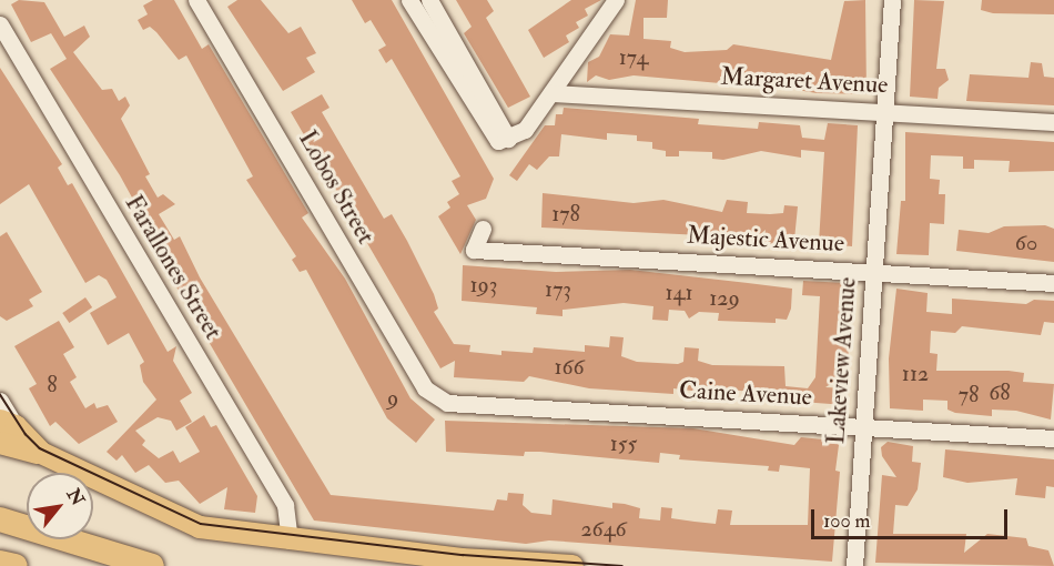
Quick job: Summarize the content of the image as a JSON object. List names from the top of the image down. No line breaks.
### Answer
{"streets":{"street":["Margaret Avenue","Lobos Street","Majestic Avenue","Farallones Street","Lakeview Avenue","Caine Avenue"]},"crossings":[["Margaret Avenue","Lakeview Avenue"],["Lobos Street","Caine Avenue"],["Majestic Avenue","Lakeview Avenue"],["Lakeview Avenue","Caine Avenue"]],"house_numbers":["174","178","60","193","173","141","129","166","112","8","68","78","9","155","2646"],"scale_bar":"100 m","north":"top right"}
